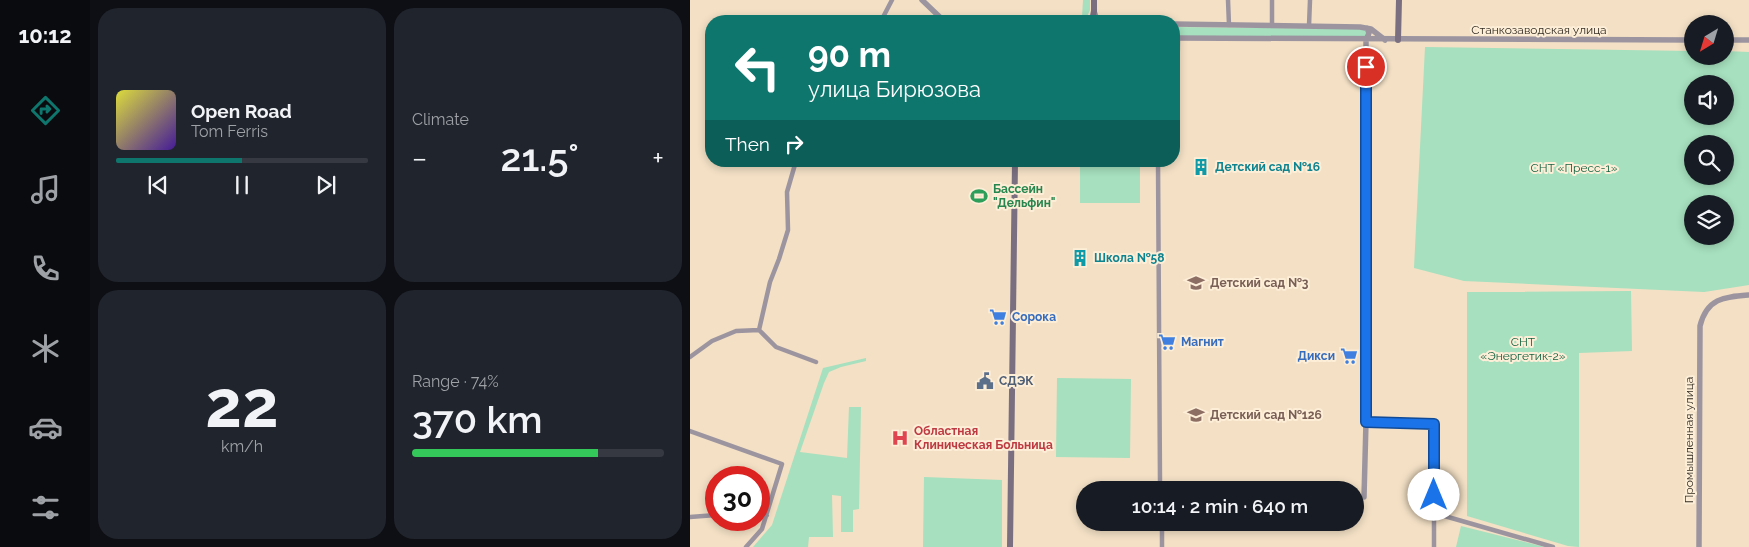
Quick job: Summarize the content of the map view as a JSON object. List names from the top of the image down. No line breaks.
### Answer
{"streets":{"street":["Станкозаводская улица","Промышленная улица"]},"parks":["СНТ «Пресс-1»","СНТ «Энергетик-2»"],"places":{"building":["Детский сад №16","Школа №58"],"sports":["Бассейн \"Дельфин\""],"school or university":["Детский сад №3","Детский сад №126"],"supermarket":["Сорока","Магнит","Дикси"],"public building":["СДЭК"],"hospital":["Областная Клиническая Больница"]},"north":"bottom left","page":{"tabs":"10:12","tile":["Climate",["22","km/h"],["Range · 74%","370 km"]],"turn":["90 m","улица Бирюзова"],"song":["Open Road","Tom Ferris"],"then":"Then","heat":["−","21.5°","+"],"limit":"30","trip":"10:14 · 2 min · 640 m"}}
